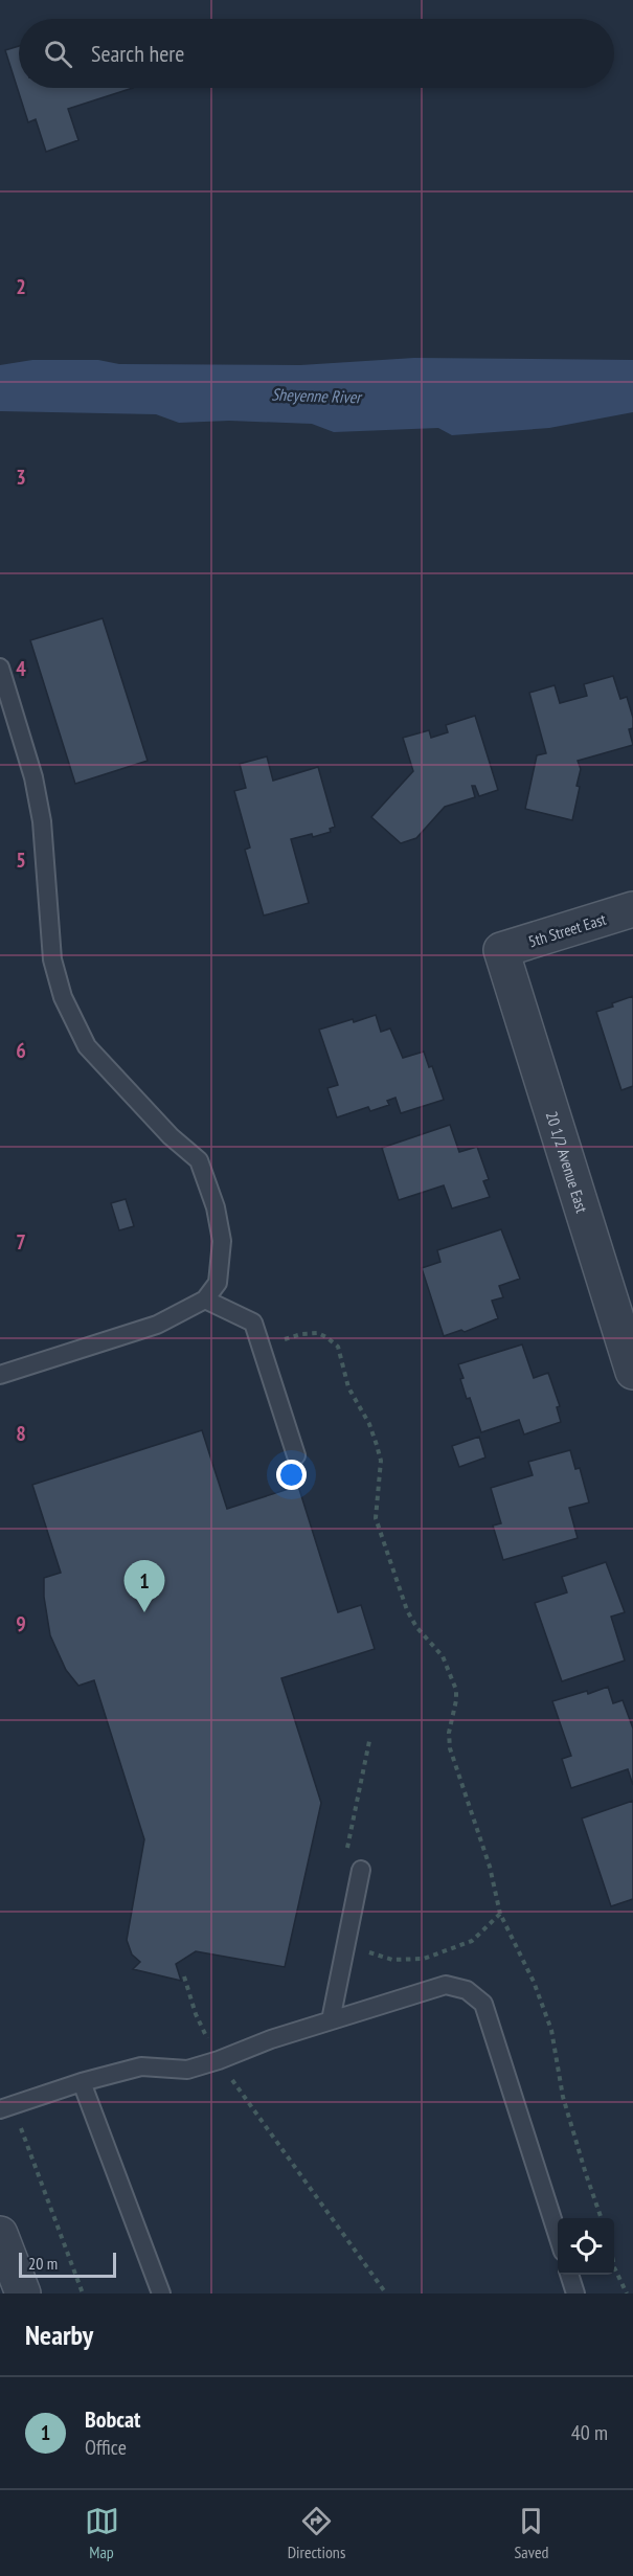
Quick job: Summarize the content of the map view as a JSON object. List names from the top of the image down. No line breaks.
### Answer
{"streets":{"street":["5th Street East","20 1/2 Avenue East"]},"crossings":[["5th Street East","20 1/2 Avenue East"]],"water":["Sheyenne River"],"scale_bar":"20 m","page":{"search":"Search here","pins":"1","scale":"20 m","heading":"Nearby","list":[{"mark":"1","name":"Bobcat","note":"Office","value":"40 m"}],"nav":["Map","Directions","Saved"]},"grid":{"rows":["2","3","4","5","6","7","8","9"]}}
